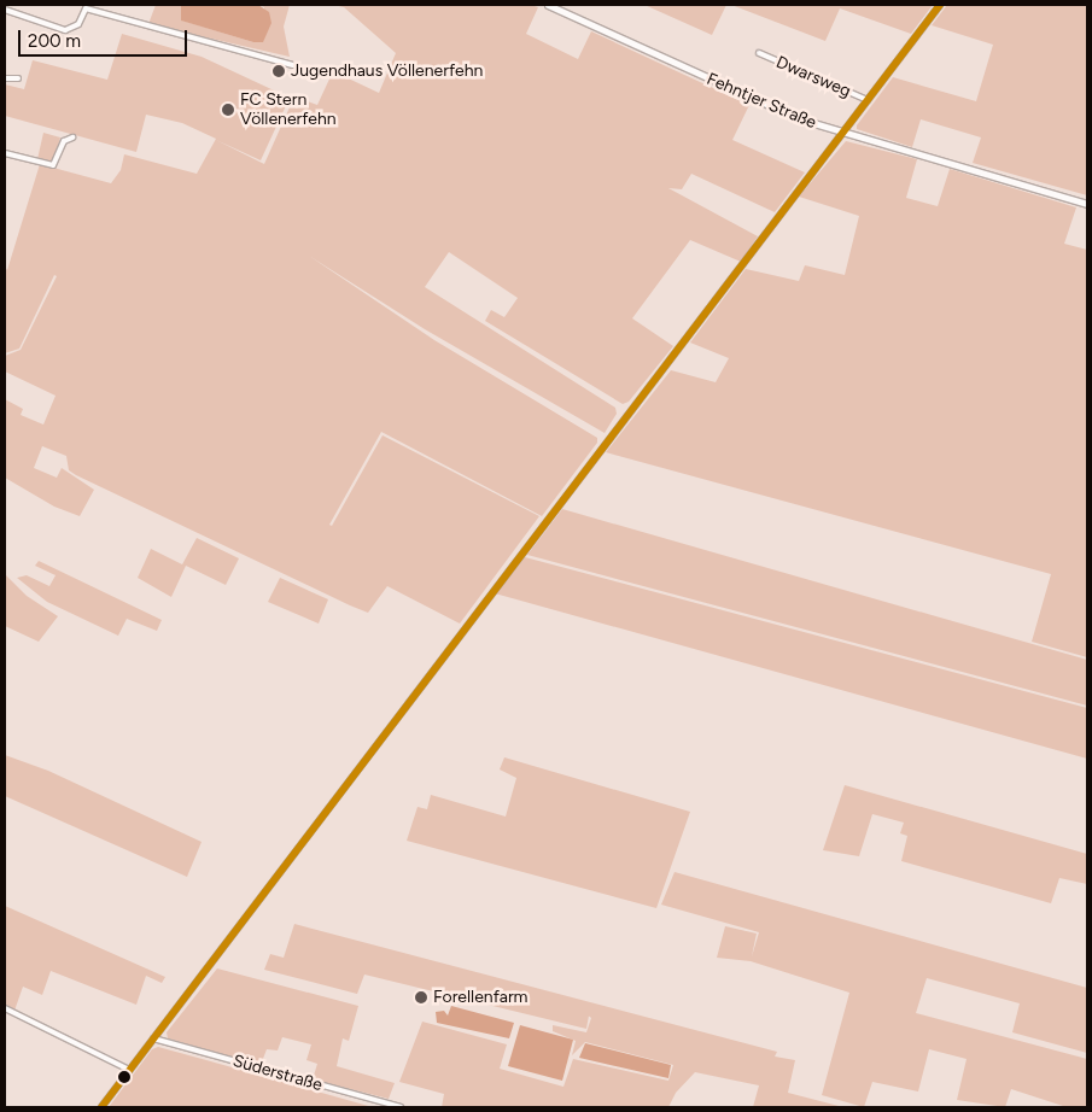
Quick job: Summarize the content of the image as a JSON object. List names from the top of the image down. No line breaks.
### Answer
{"streets":{"street":["Dwarsweg","Fehntjer Straße","Süderstraße"]},"crossings":[["Dwarsweg","Fehntjer Straße"],["Dwarsweg","Süderstraße"]],"places":["Jugendhaus Völlenerfehn","FC Stern Völlenerfehn","Forellenfarm"],"scale_bar":"200 m"}
